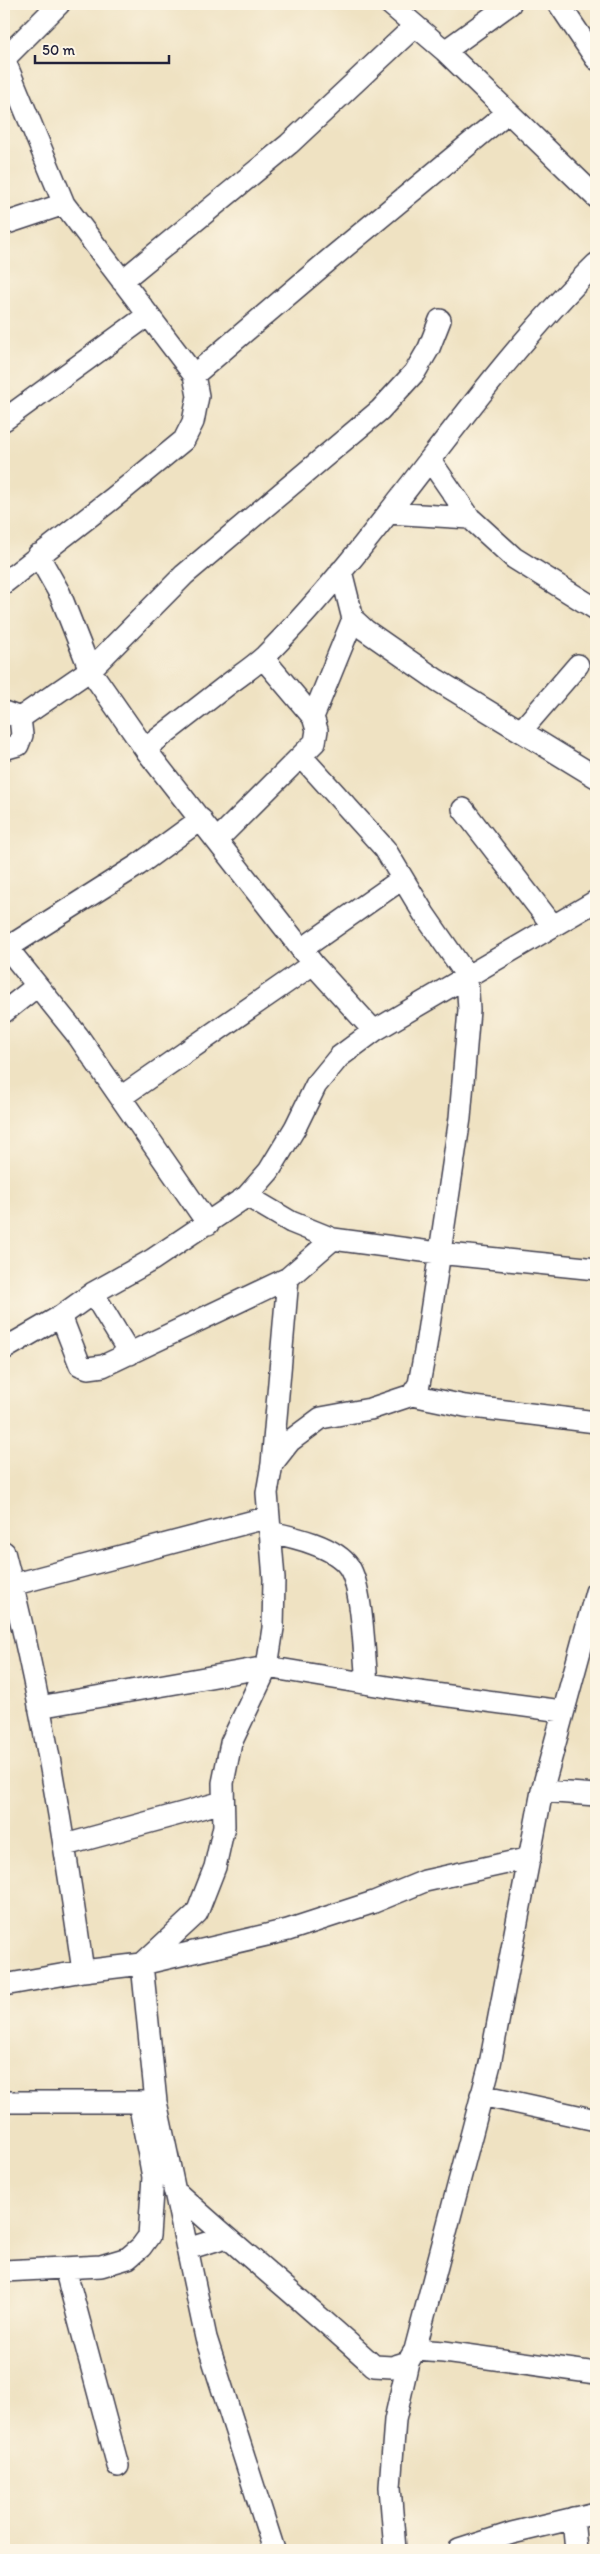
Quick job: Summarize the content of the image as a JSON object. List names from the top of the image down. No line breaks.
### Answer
{"scale_bar":"50 m"}
